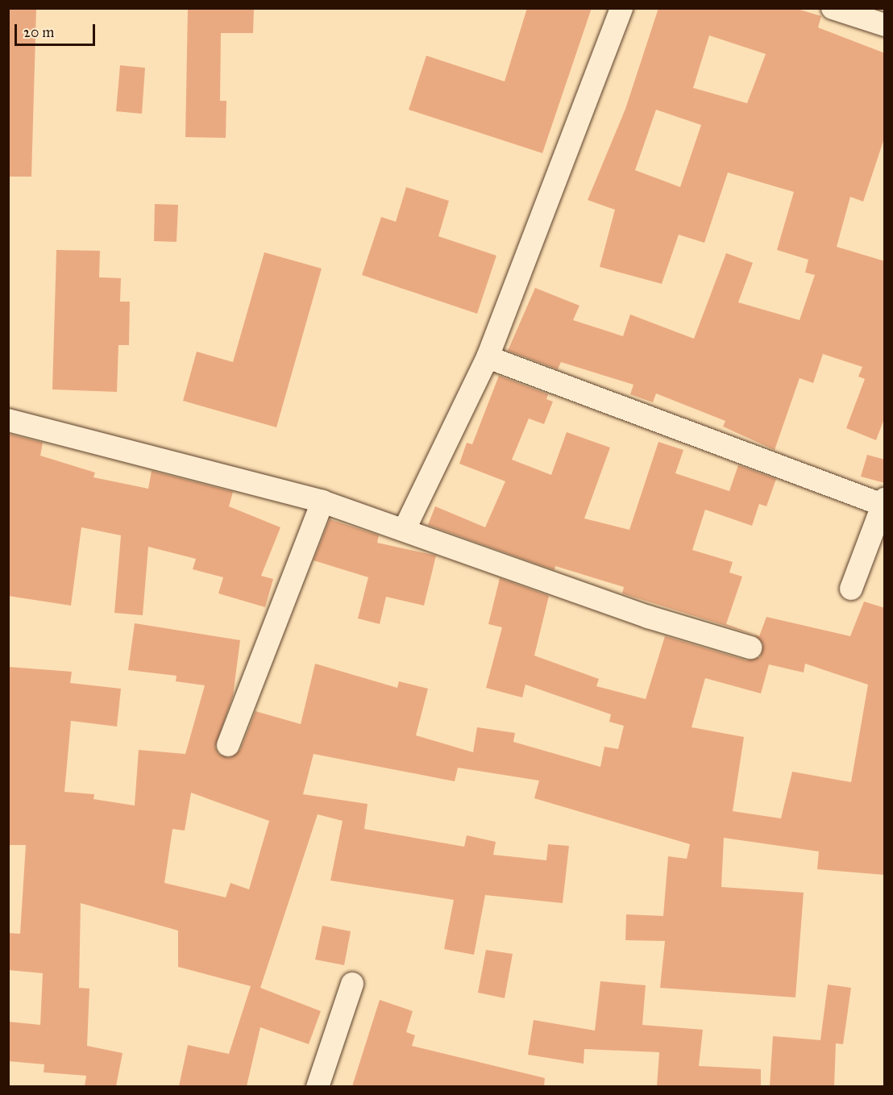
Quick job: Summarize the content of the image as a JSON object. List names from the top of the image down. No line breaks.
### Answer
{"scale_bar":"20 m"}
